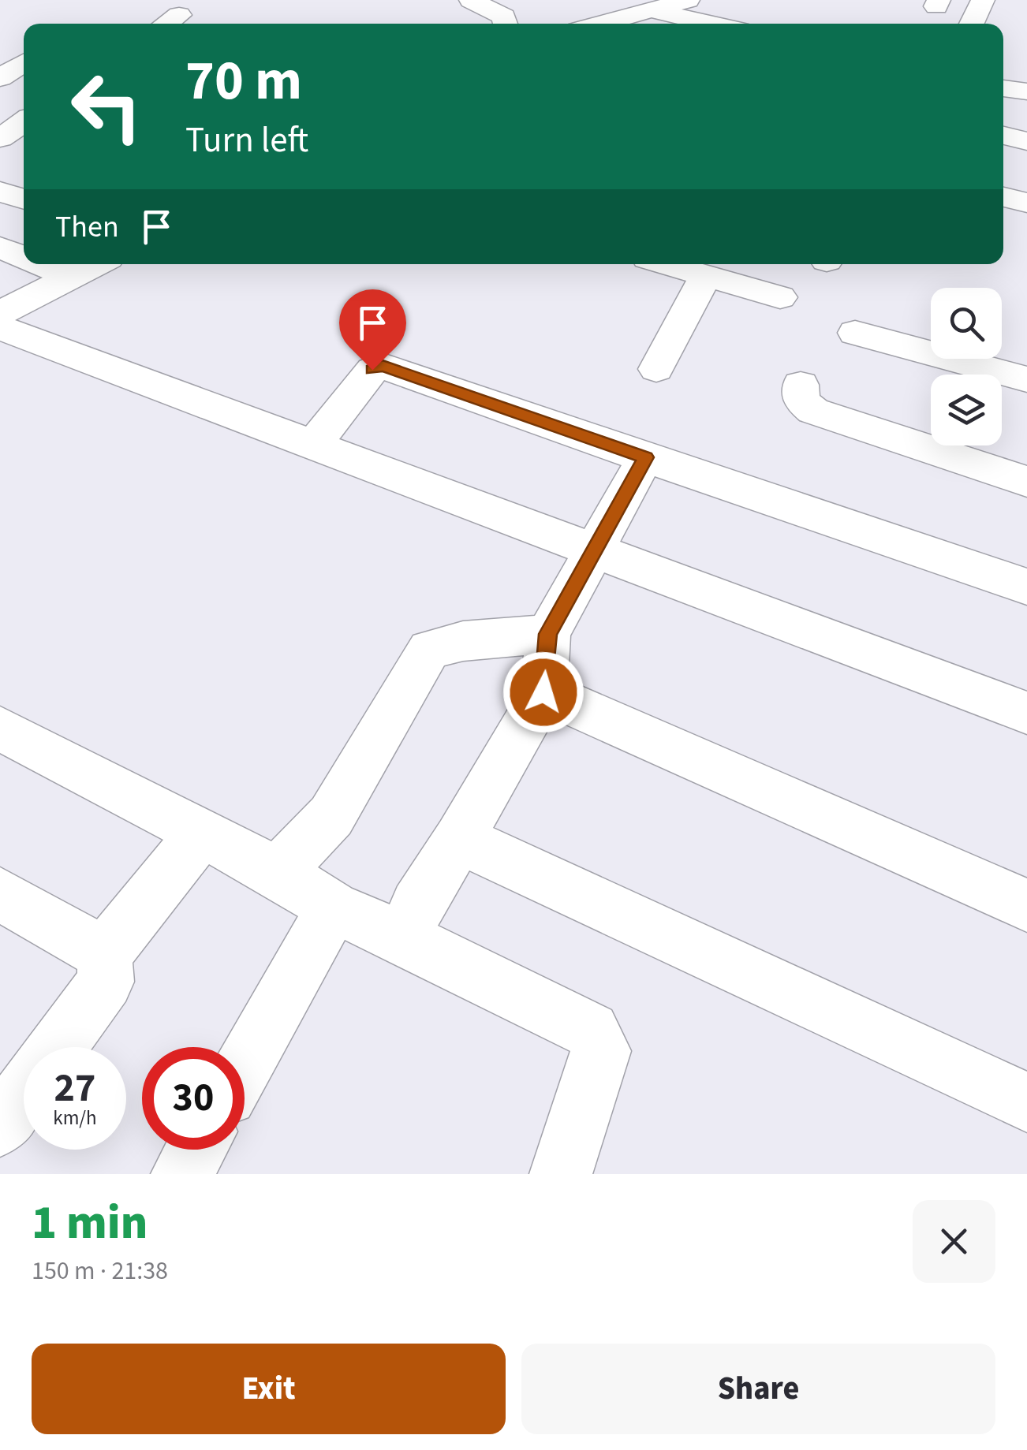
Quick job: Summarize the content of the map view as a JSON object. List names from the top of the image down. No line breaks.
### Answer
{"page":{"turn":["70 m","Turn left"],"then":"Then","speed":"27 km/h","limit":"30","heading":["1 min","150 m · 21:38"],"buttons":["Exit","Share"]}}
